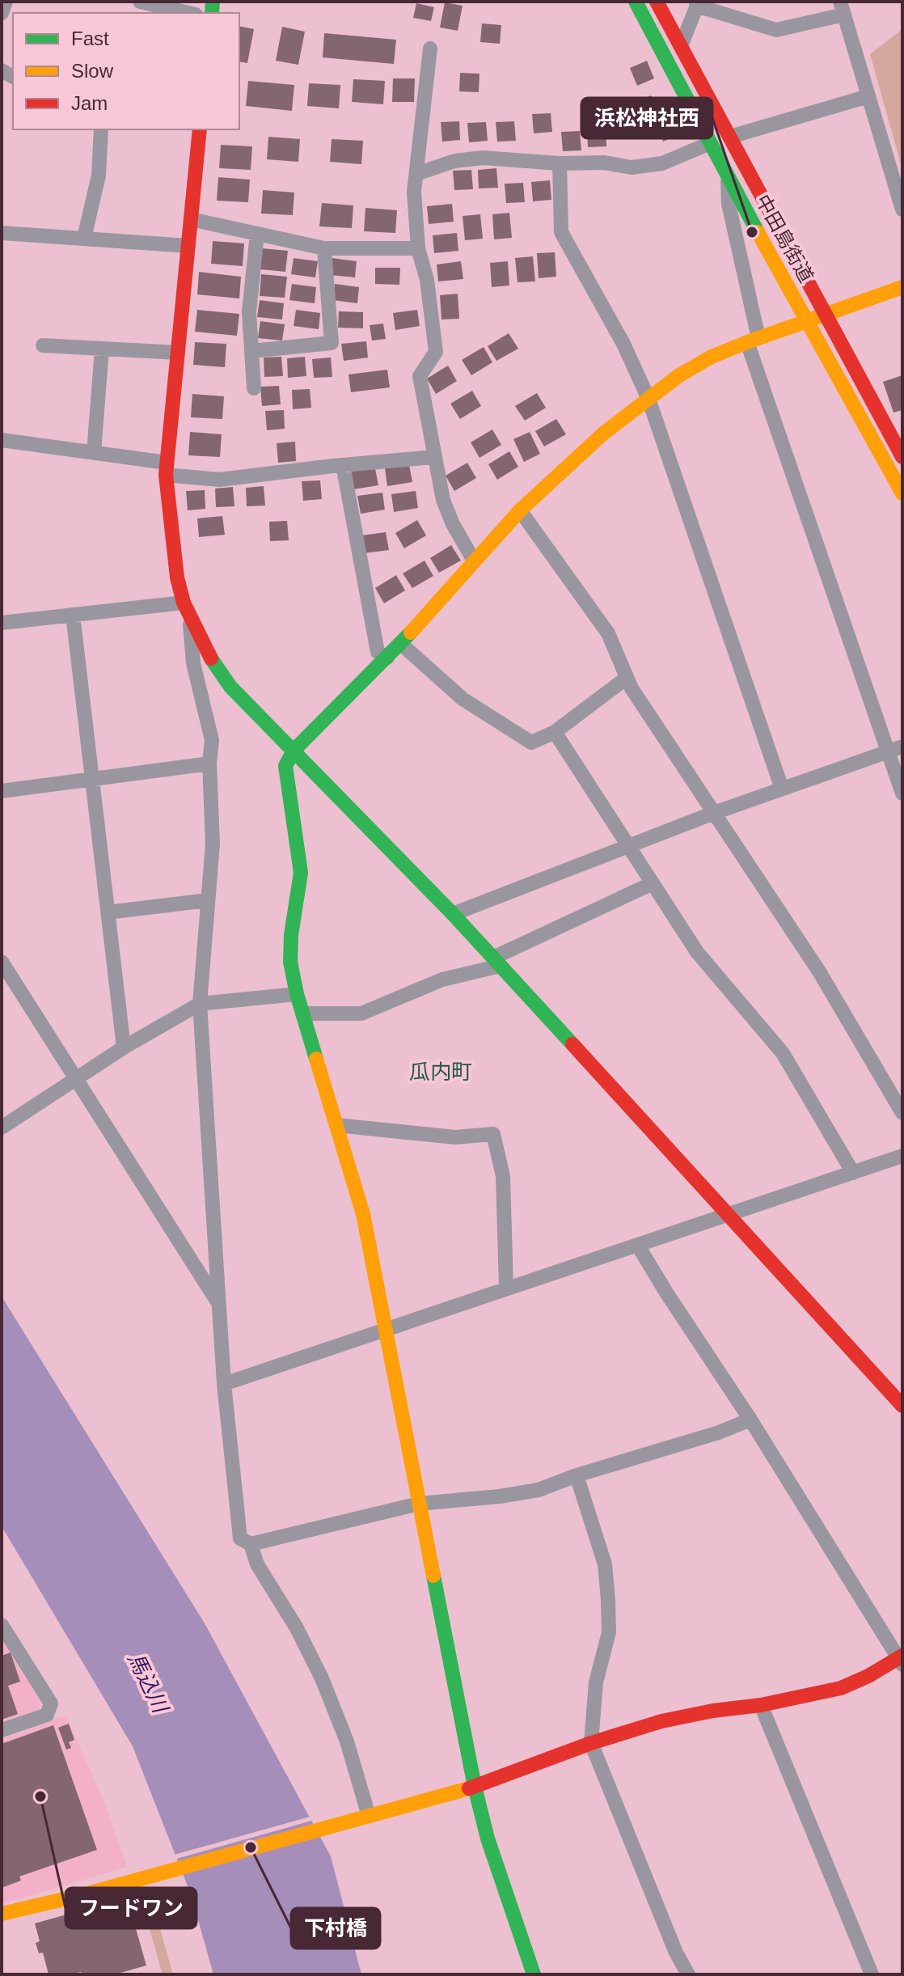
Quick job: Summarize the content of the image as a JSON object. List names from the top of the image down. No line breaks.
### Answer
{"streets":{"street":["中田島街道"]},"districts":["瓜内町"],"water":["馬込川"],"places":["浜松神社西","フードワン","下村橋"],"legend":["Fast","Slow","Jam"]}
